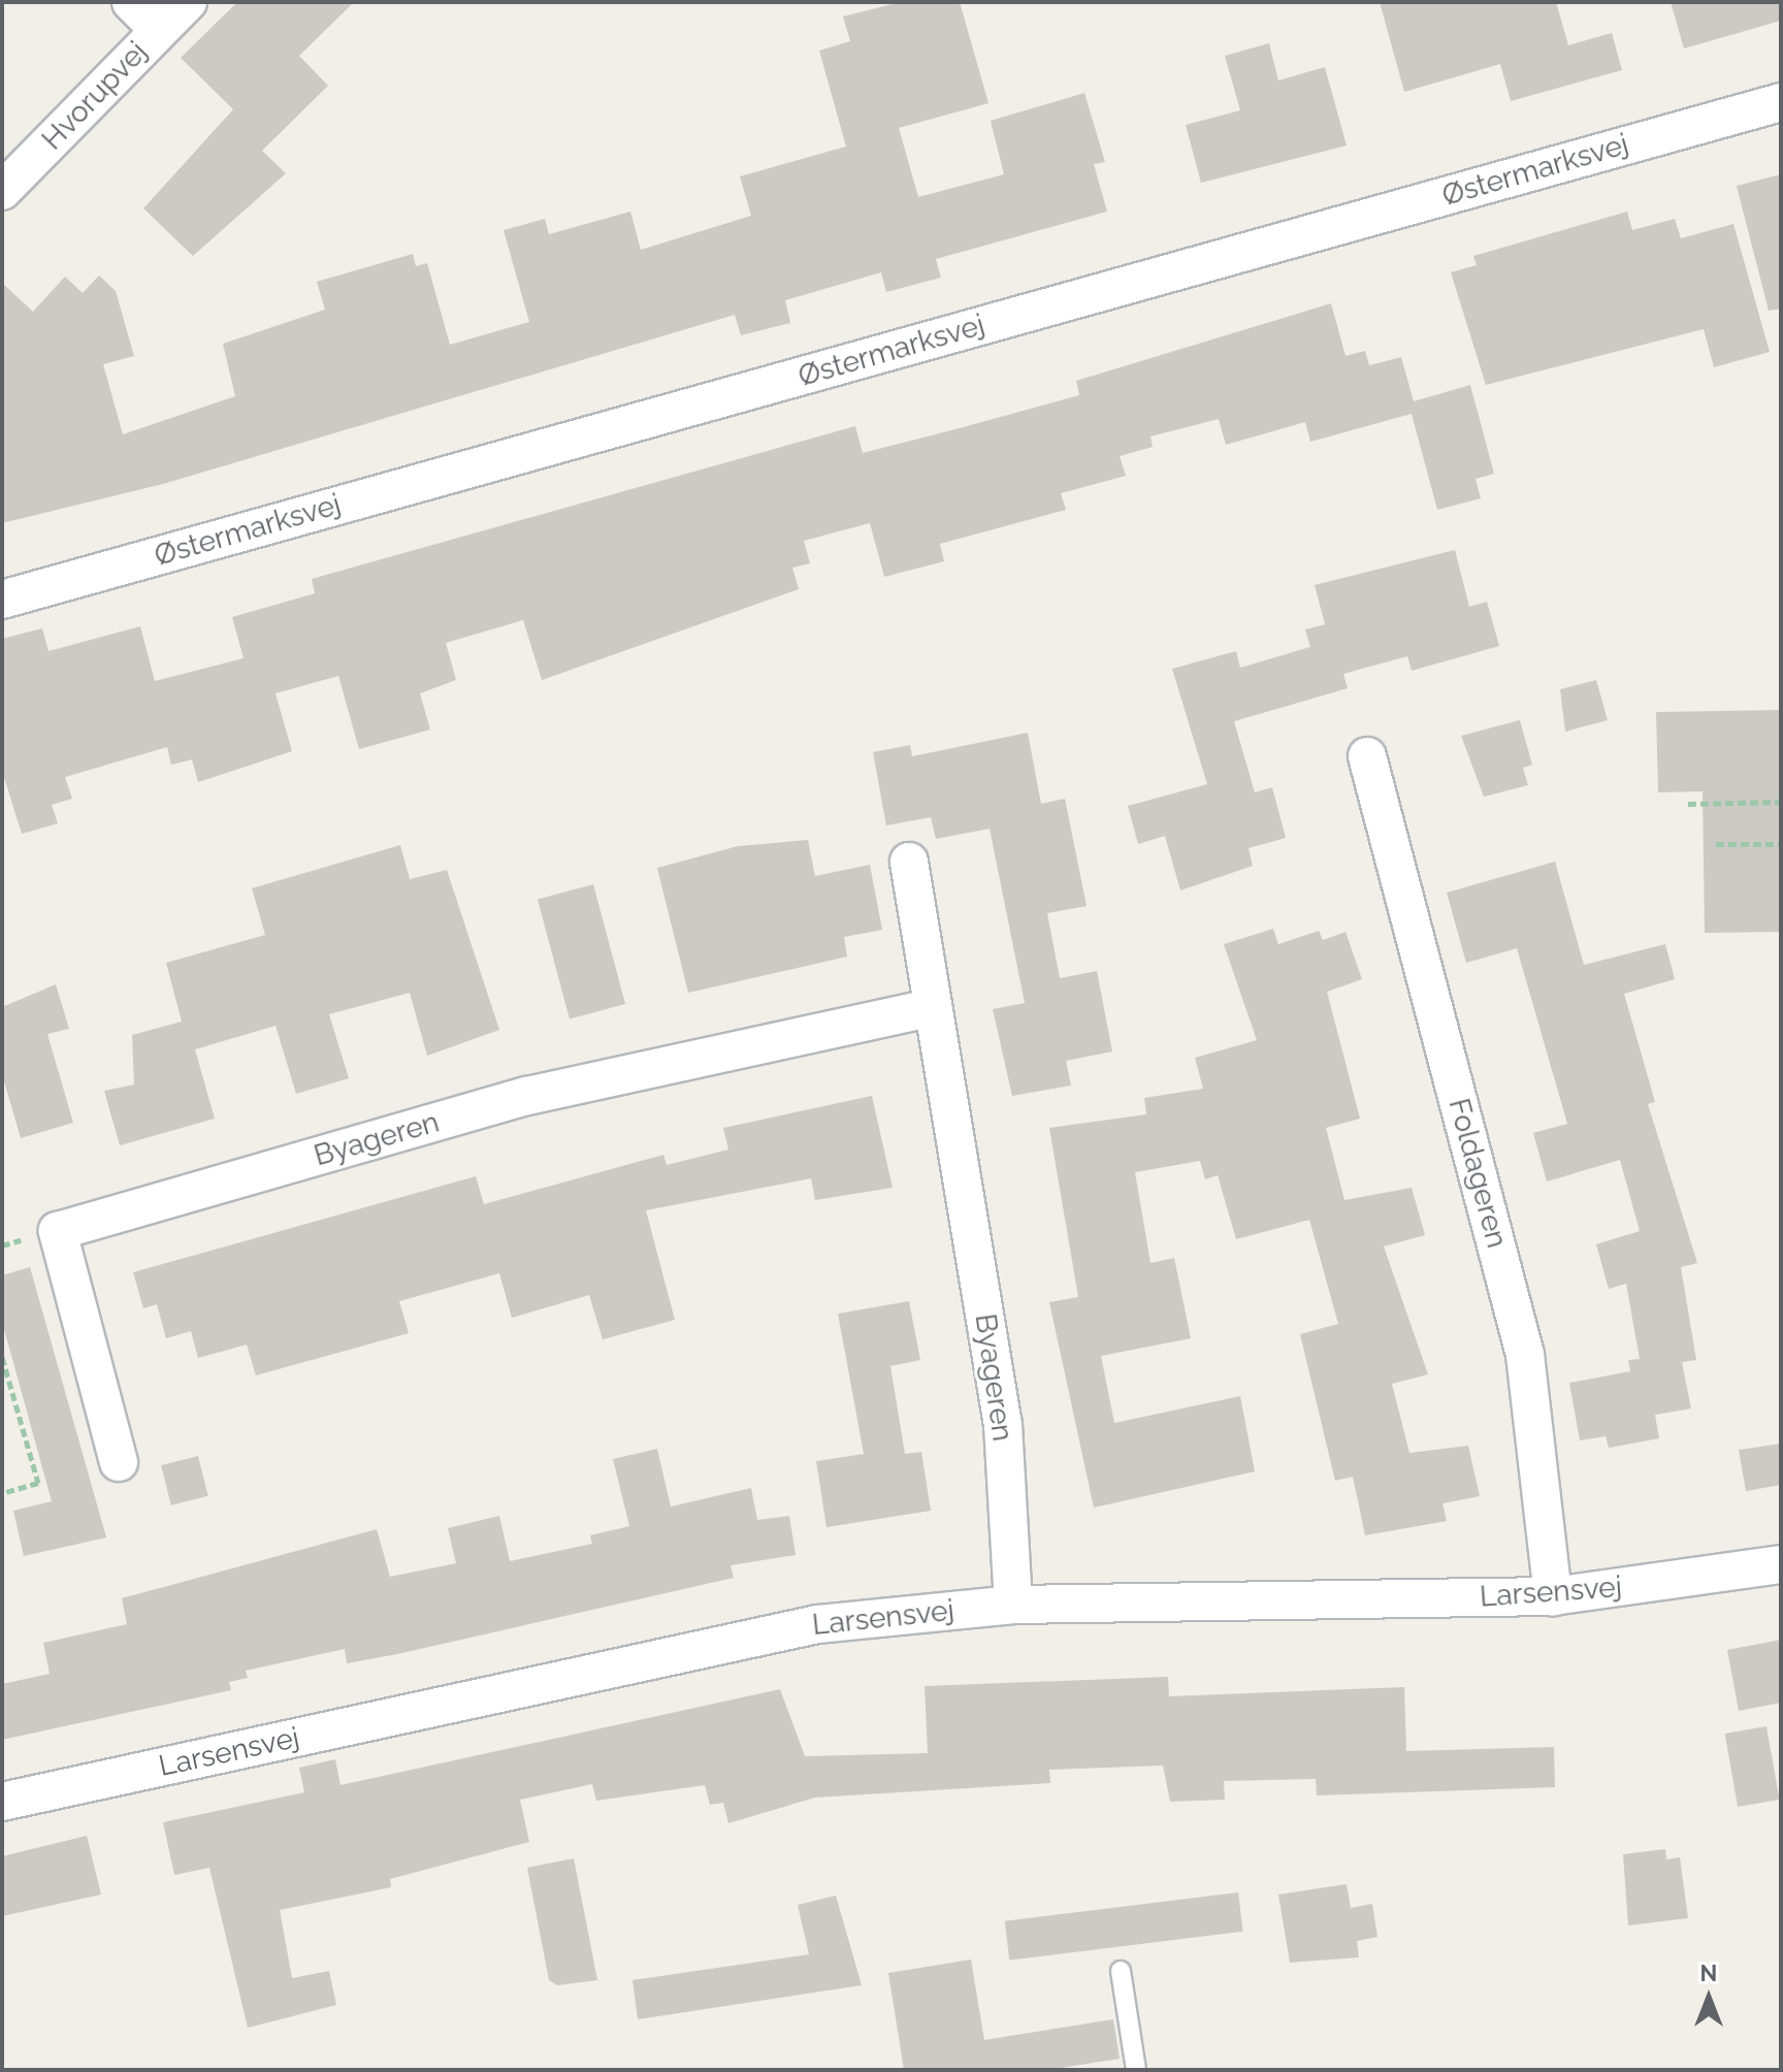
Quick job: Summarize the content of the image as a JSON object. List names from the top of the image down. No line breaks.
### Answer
{"streets":{"street":["Hvorupvej","Østermarksvej","Byageren","Foldageren","Larsensvej"]},"crossings":[["Byageren","Larsensvej"],["Foldageren","Larsensvej"]],"north":"top"}
